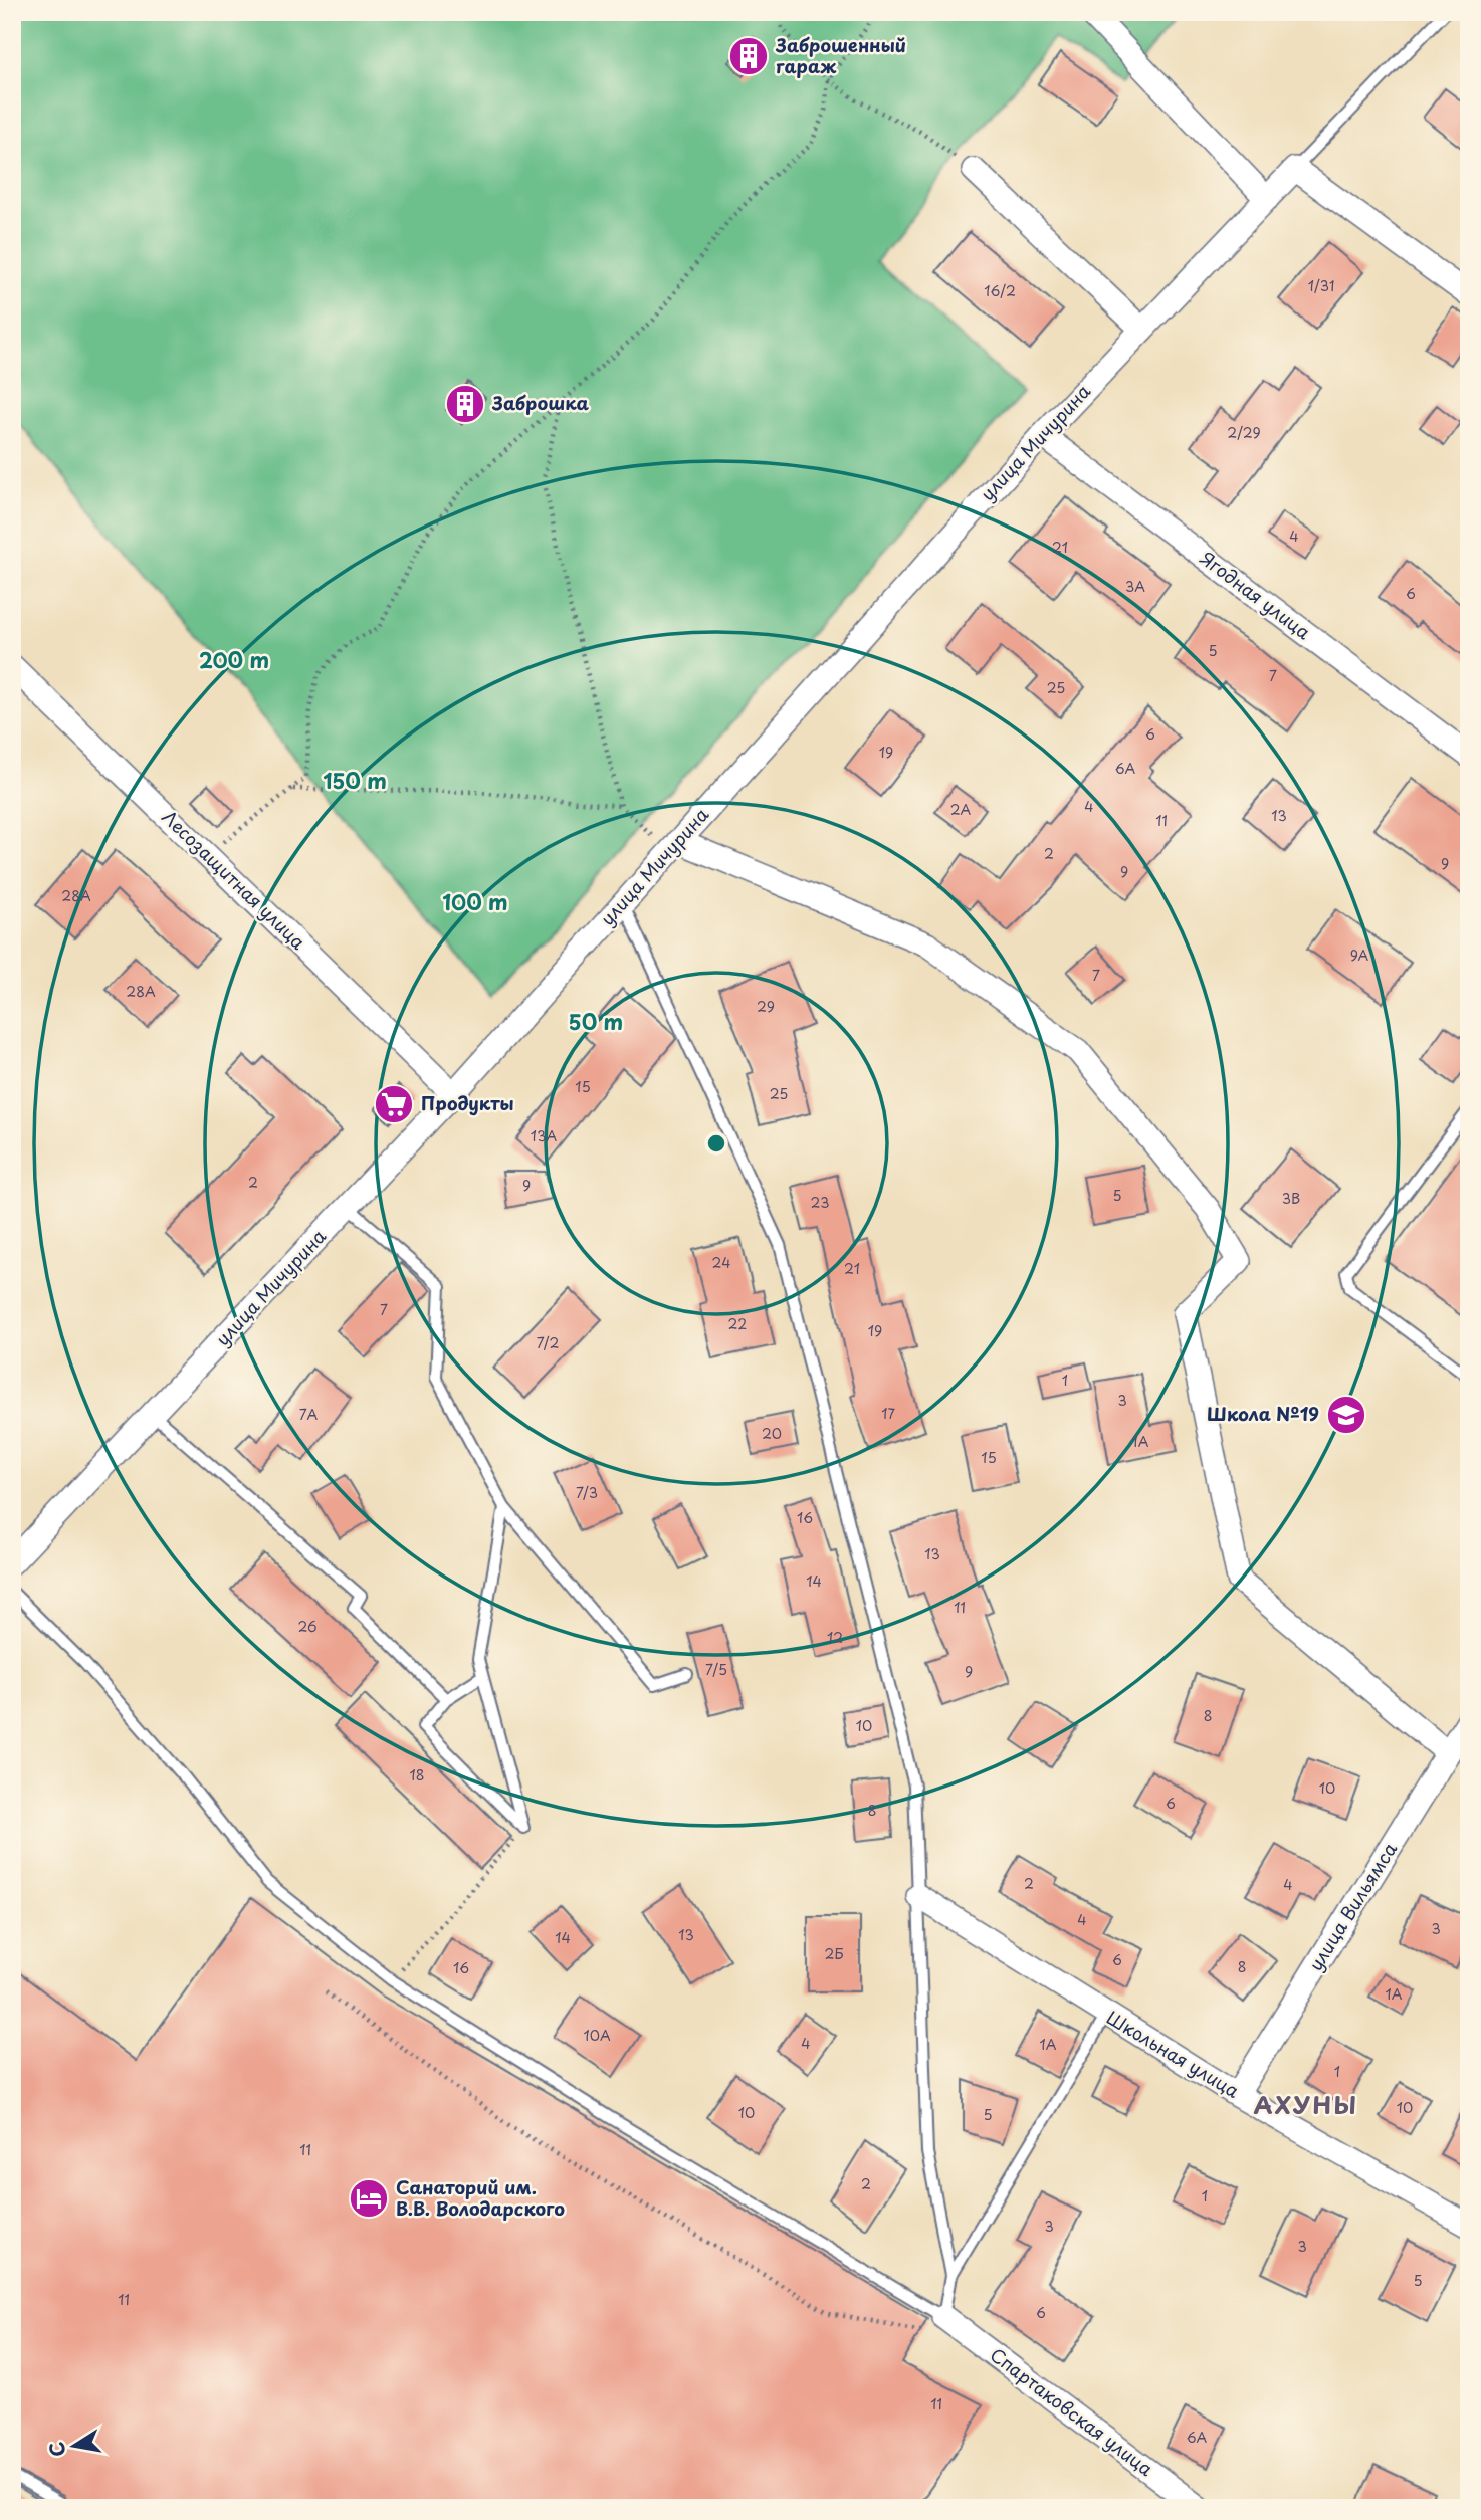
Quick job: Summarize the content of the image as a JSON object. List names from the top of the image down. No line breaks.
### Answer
{"streets":{"street":["улица Мичурина","Ягодная улица","Лесозащитная улица","улица Вильямса","Школьная улица","Спартаковская улица"]},"crossings":[["улица Мичурина","Ягодная улица"],["улица Мичурина","Лесозащитная улица"],["улица Вильямса","Школьная улица"]],"districts":["АХУНЫ"],"places":{"building":["Заброшенный гараж","Заброшка"],"supermarket":["Продукты"],"school or university":["Школа №19"],"hotel":["Санаторий им. В.В. Володарского"]},"house_numbers":["1/31","16/2","2/29","4","21","3А","6","5","7","25","6","19","6А","4","2А","13","11","2","9","9","28А","9А","7","28А","29","15","25","13А","2","9","5","3В","23","24","21","7","22","19","7/2","1","3","17","7А","20","1А","15","7/3","16","13","14","11","26","12","7/5","9","8","10","18","10","6","8","2","4","4","3","13","14","2Б","6","8","16","1А","10А","4","1А","1","10","10","5","11","2","1","3","3","5","11","6","11","6А"],"north":"left","rings":["200 m","150 m","100 m","50 m"]}
